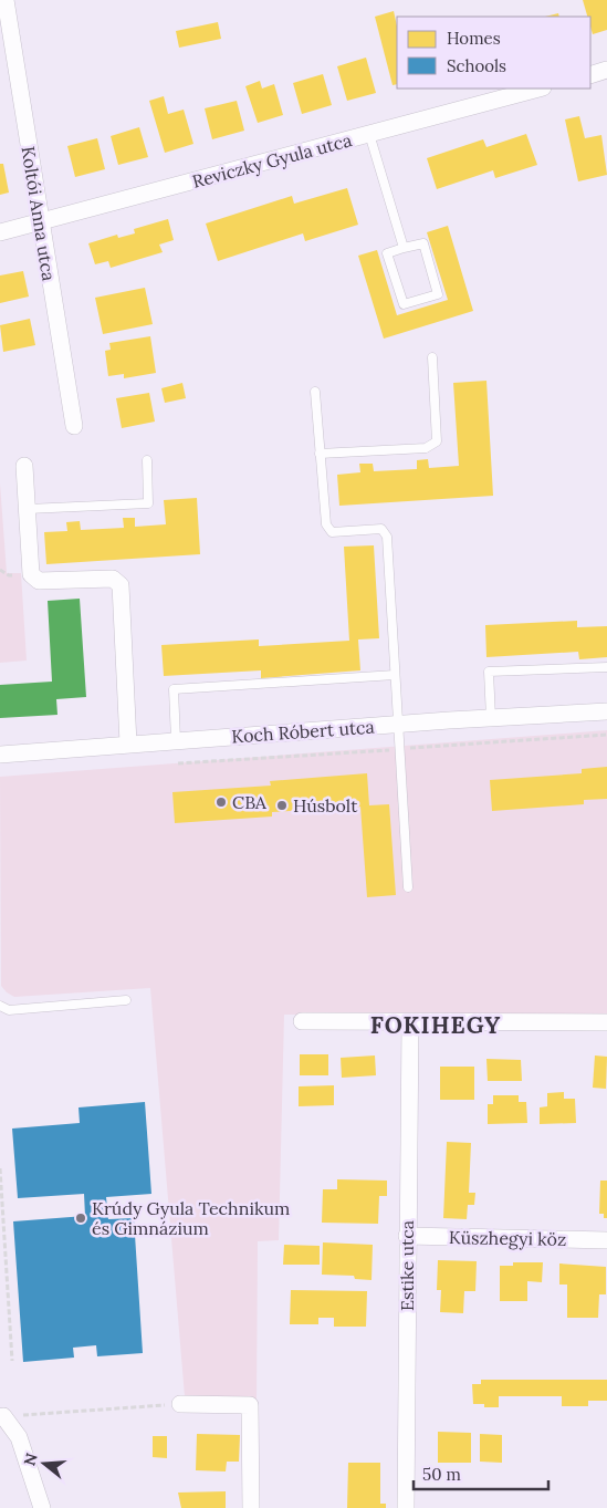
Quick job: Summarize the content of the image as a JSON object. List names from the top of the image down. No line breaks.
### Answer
{"streets":{"street":["Reviczky Gyula utca","Koltói Anna utca","Koch Róbert utca","Küszhegyi köz","Estike utca"]},"crossings":[["Reviczky Gyula utca","Koltói Anna utca"],["Küszhegyi köz","Estike utca"]],"districts":["FOKIHEGY"],"places":["CBA","Húsbolt","Krúdy Gyula Technikum és Gimnázium"],"legend":["Homes","Schools"],"scale_bar":"50 m","north":"left"}
